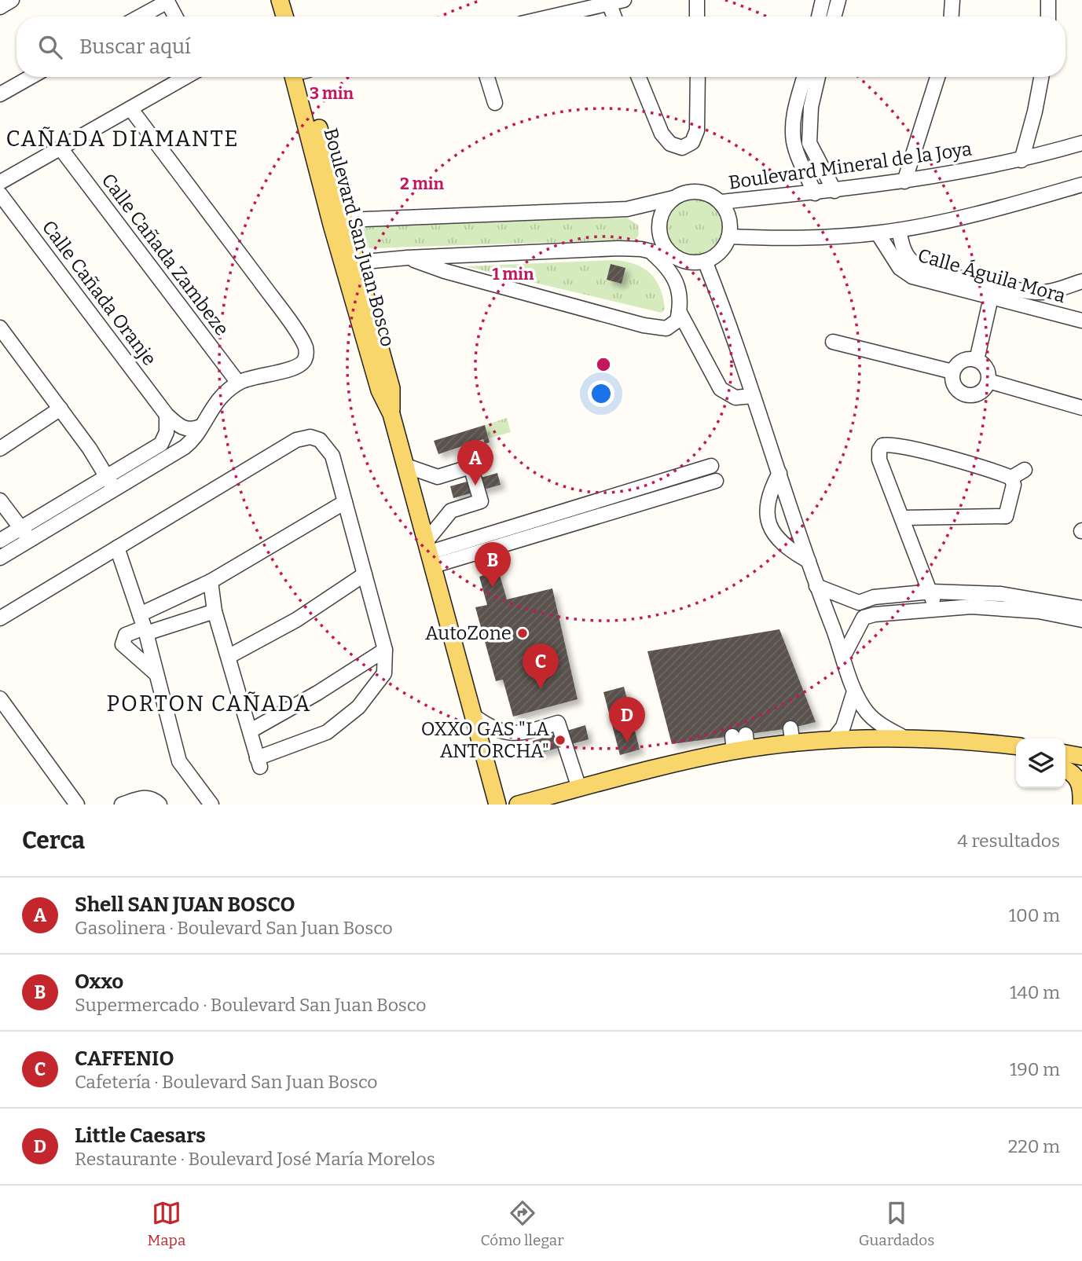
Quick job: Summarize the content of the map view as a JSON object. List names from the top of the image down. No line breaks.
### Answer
{"streets":{"main road":["Boulevard San Juan Bosco"],"street":["Boulevard Mineral de la Joya","Calle Cañada Zambeze","Calle Águila Mora","Calle Cañada Oranje"]},"districts":["CAÑADA DIAMANTE","PORTON CAÑADA"],"places":["AutoZone","OXXO GAS \"LA ANTORCHA\""],"page":{"search":"Buscar aquí","pins":["A","B","C","D"],"heading":["Cerca","4 resultados"],"list":[{"mark":"A","name":"Shell SAN JUAN BOSCO","note":"Gasolinera · Boulevard San Juan Bosco","value":"100 m"},{"mark":"B","name":"Oxxo","note":"Supermercado · Boulevard San Juan Bosco","value":"140 m"},{"mark":"C","name":"CAFFENIO","note":"Cafetería · Boulevard San Juan Bosco","value":"190 m"},{"mark":"D","name":"Little Caesars","note":"Restaurante · Boulevard José María Morelos","value":"220 m"}],"nav":["Mapa","Cómo llegar","Guardados"]},"rings":["3 min","2 min","1 min"]}
